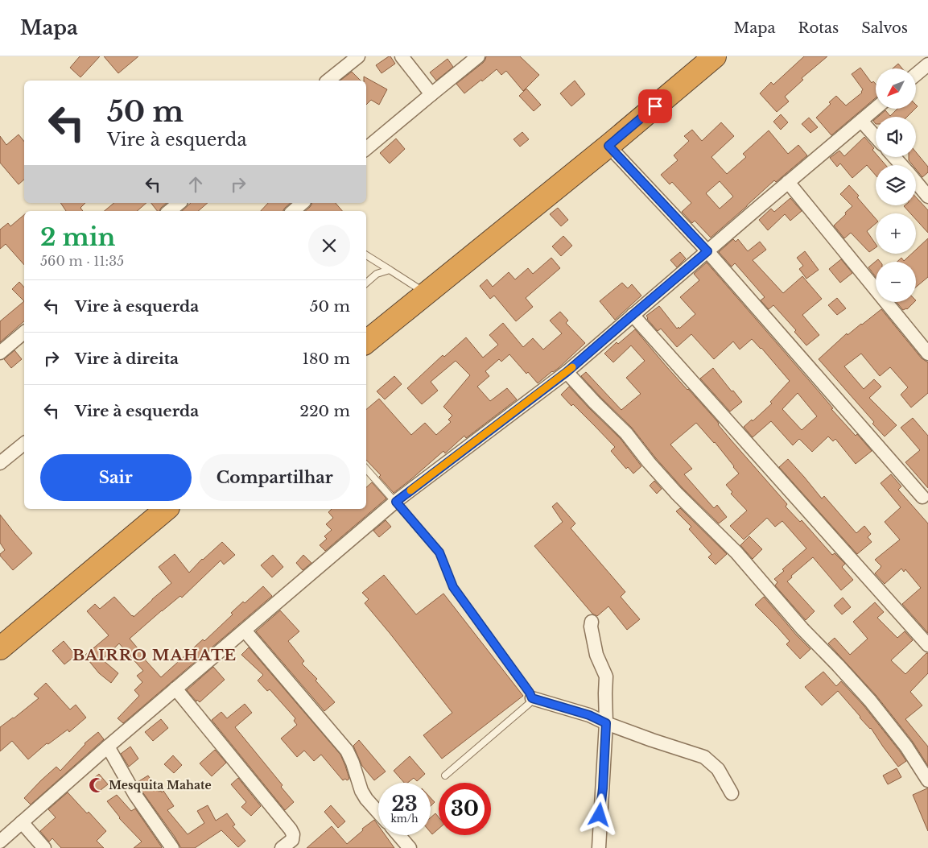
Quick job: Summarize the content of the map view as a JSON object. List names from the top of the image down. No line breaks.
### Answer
{"districts":["BAIRRO MAHATE"],"places":{"mosque":["Mesquita Mahate"]},"north":"bottom left","page":{"header":"Mapa","nav":["Mapa","Rotas","Salvos"],"map_buttons":["+","−"],"turn":["50 m","Vire à esquerda"],"heading":["2 min","560 m · 11:35"],"list":[{"name":"Vire à esquerda","value":"50 m"},{"name":"Vire à direita","value":"180 m"},{"name":"Vire à esquerda","value":"220 m"}],"buttons":["Sair","Compartilhar"],"speed":"23 km/h","limit":"30"}}
